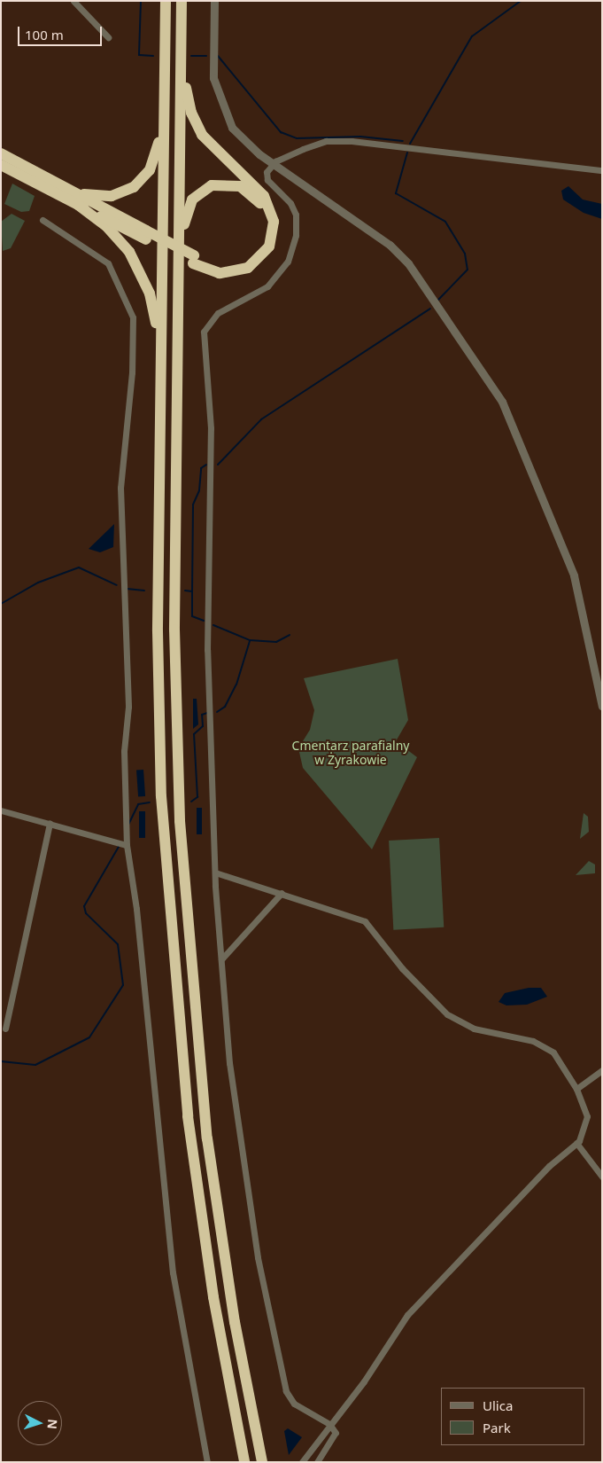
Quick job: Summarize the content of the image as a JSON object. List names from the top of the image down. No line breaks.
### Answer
{"parks":["Cmentarz parafialny w Żyrakowie"],"legend":["Ulica","Park"],"scale_bar":"100 m","north":"right"}
